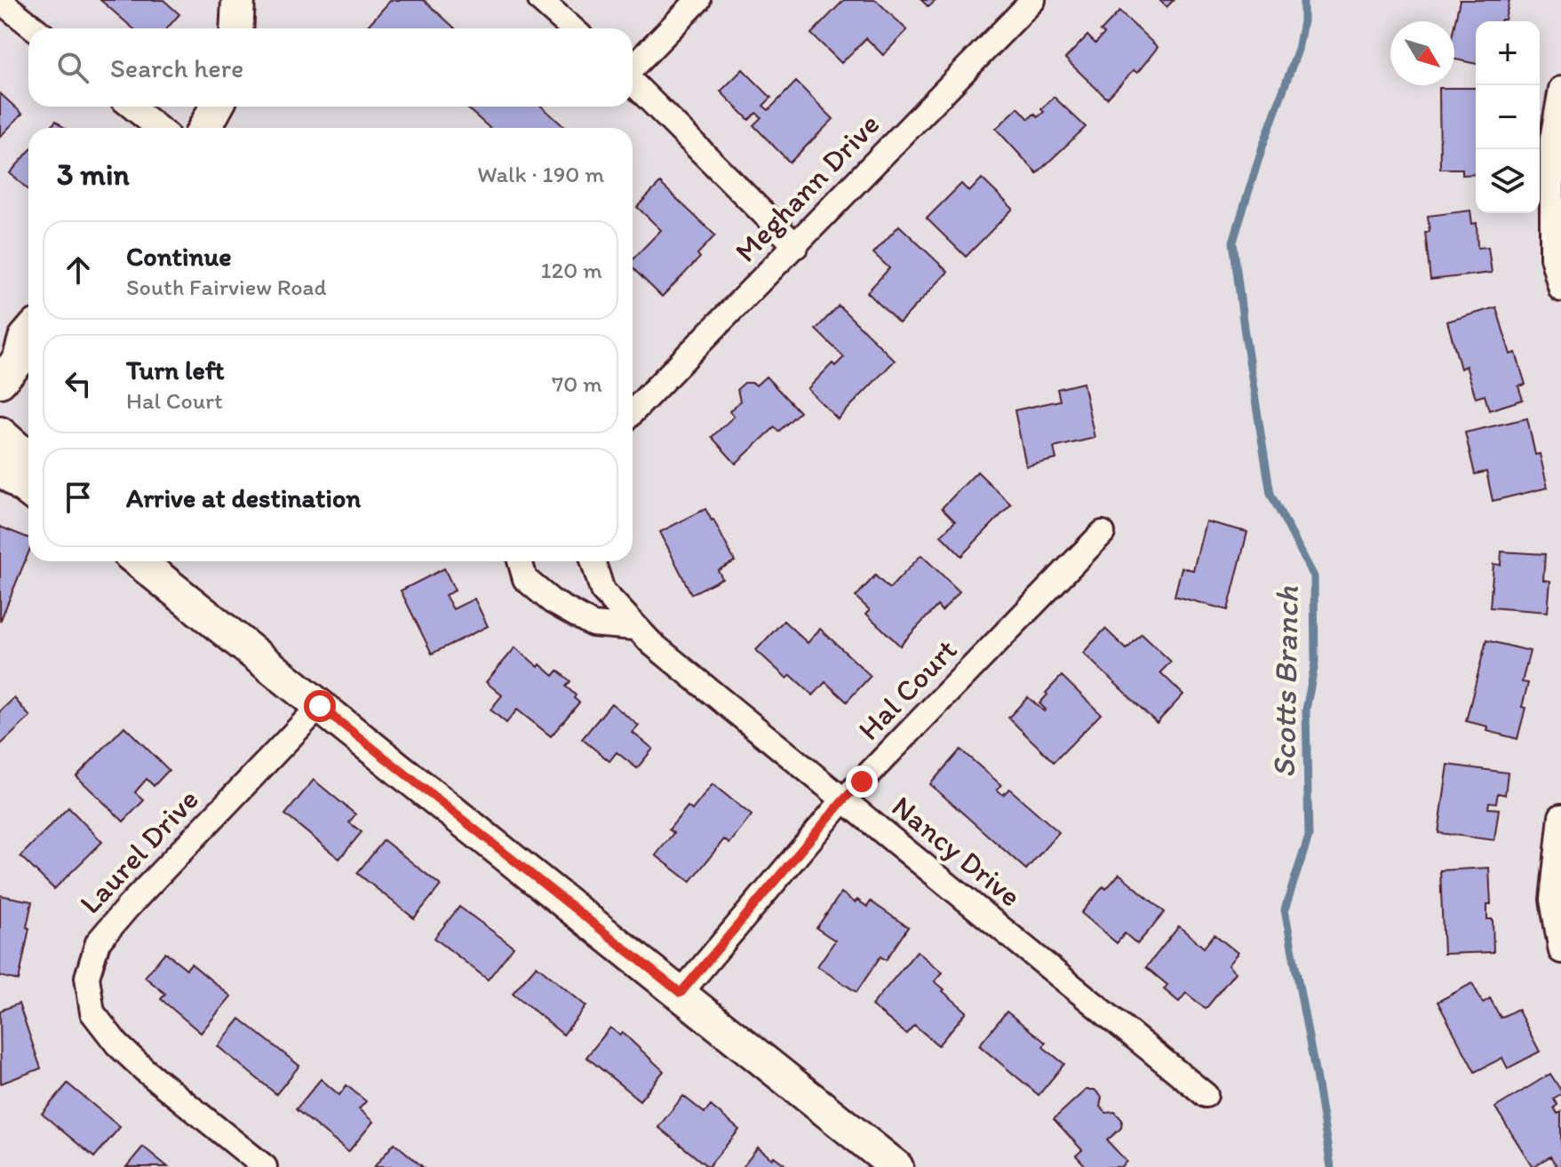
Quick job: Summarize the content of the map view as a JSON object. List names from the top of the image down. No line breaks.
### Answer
{"streets":{"street":["Meghann Drive","Hal Court","Laurel Drive","Nancy Drive"]},"crossings":[["Hal Court","Nancy Drive"]],"water":["Scotts Branch"],"north":"bottom right","page":{"map_buttons":["+","−"],"search":"Search here","heading":["3 min","Walk · 190 m"],"list":[["Continue","South Fairview Road","120 m"],["Turn left","Hal Court","70 m"],"Arrive at destination"]}}
